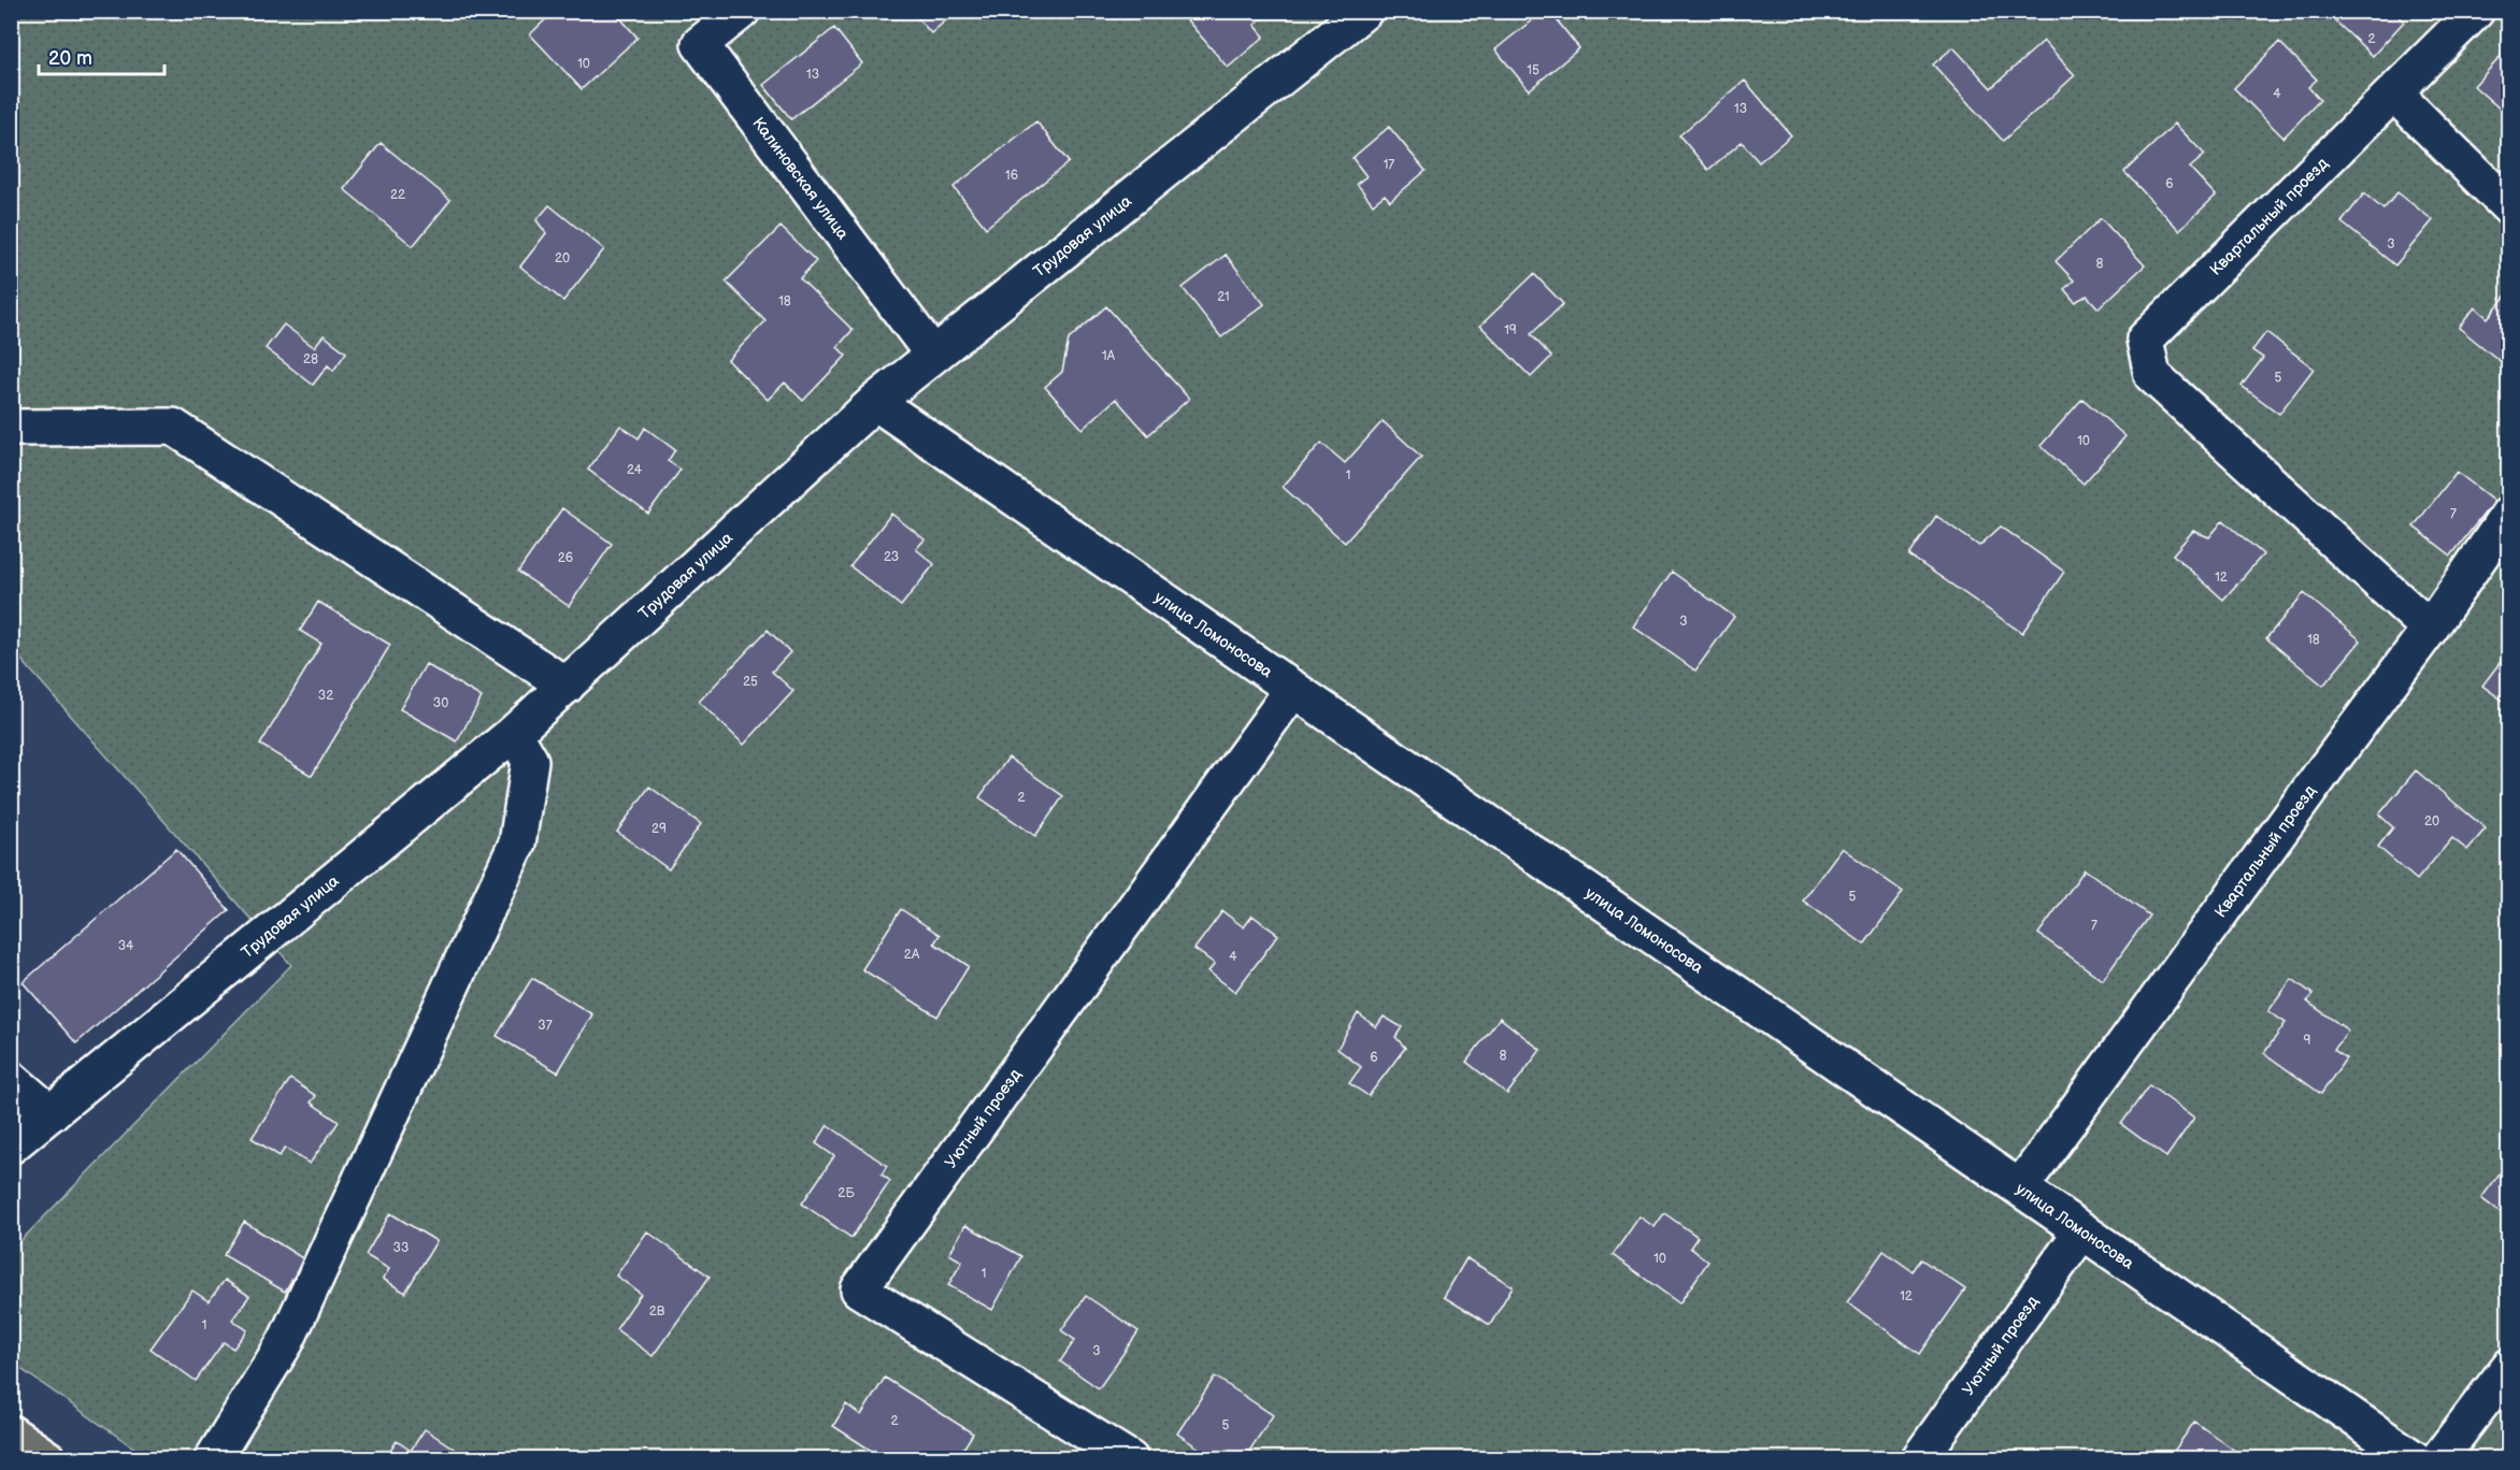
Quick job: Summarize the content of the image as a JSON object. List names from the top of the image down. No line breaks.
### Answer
{"streets":{"street":["Калиновская улица","Квартальный проезд","Трудовая улица","улица Ломоносова","Уютный проезд"]},"crossings":[["Калиновская улица","Трудовая улица"],["Квартальный проезд","улица Ломоносова"],["Трудовая улица","улица Ломоносова"],["улица Ломоносова","Уютный проезд"]],"house_numbers":["2","10","15","13","4","13","17","16","6","22","3","20","8","21","18","19","1А","28","5","10","24","1","7","23","26","12","3","18","25","32","30","2","20","29","5","7","34","2А","4","37","9","8","6","2Б","33","10","1","12","2В","1","3","2","5"],"scale_bar":"20 m"}
